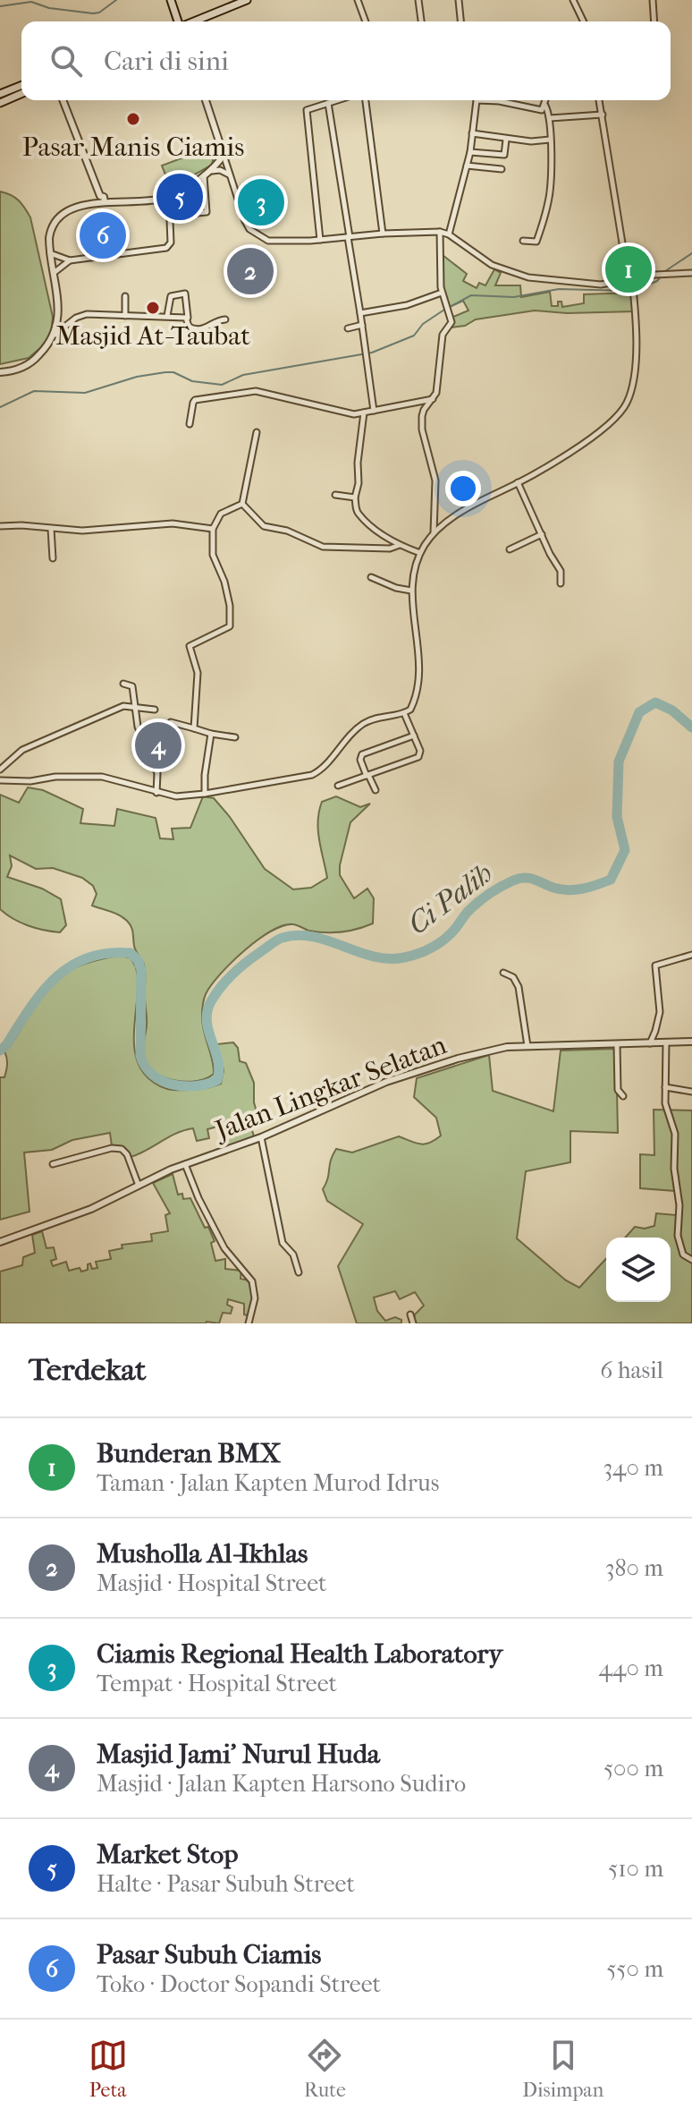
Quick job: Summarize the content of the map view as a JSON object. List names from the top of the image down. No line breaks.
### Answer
{"streets":{"street":["Jalan Lingkar Selatan"]},"water":["Ci Palih"],"places":["Pasar Manis Ciamis","Masjid At-Taubat"],"page":{"search":"Cari di sini","pins":["5","3","6","1","2","4"],"heading":["Terdekat","6 hasil"],"list":[{"mark":"1","name":"Bunderan BMX","note":"Taman · Jalan Kapten Murod Idrus","value":"340 m"},{"mark":"2","name":"Musholla Al-Ikhlas","note":"Masjid · Hospital Street","value":"380 m"},{"mark":"3","name":"Ciamis Regional Health Laboratory","note":"Tempat · Hospital Street","value":"440 m"},{"mark":"4","name":"Masjid Jami' Nurul Huda","note":"Masjid · Jalan Kapten Harsono Sudiro","value":"500 m"},{"mark":"5","name":"Market Stop","note":"Halte · Pasar Subuh Street","value":"510 m"},{"mark":"6","name":"Pasar Subuh Ciamis","note":"Toko · Doctor Sopandi Street","value":"550 m"}],"nav":["Peta","Rute","Disimpan"]}}
